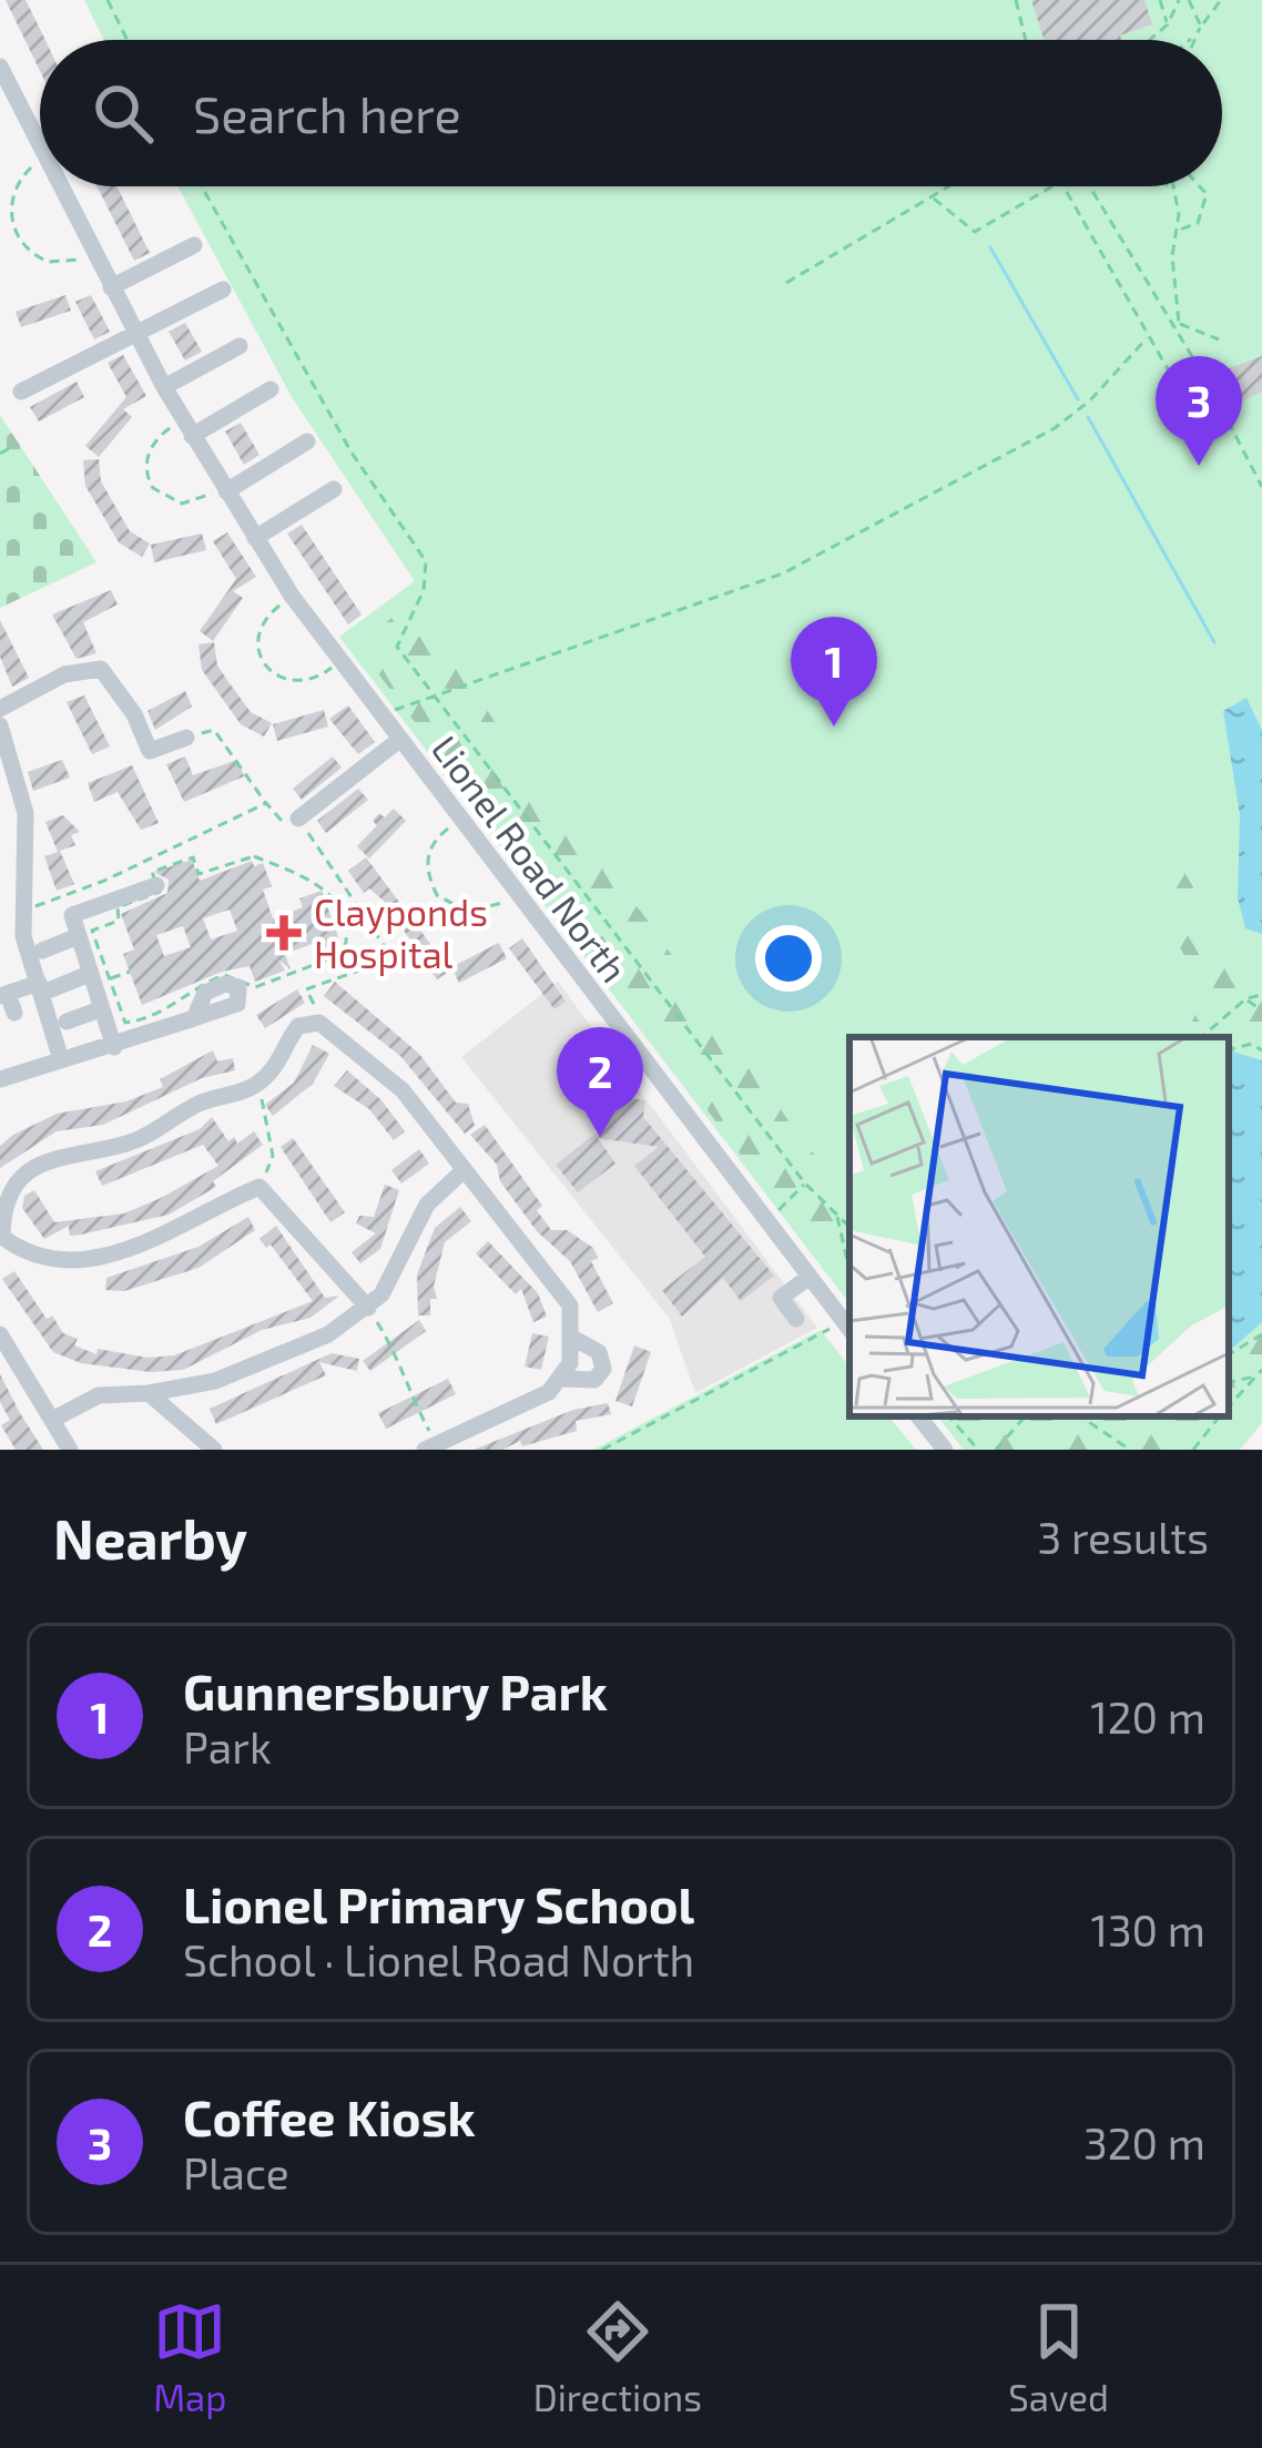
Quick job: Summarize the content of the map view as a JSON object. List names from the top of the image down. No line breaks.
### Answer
{"streets":{"street":["Lionel Road North"]},"places":{"health":["Clayponds Hospital"]},"page":{"search":"Search here","pins":["3","1","2"],"heading":["Nearby","3 results"],"list":[{"mark":"1","name":"Gunnersbury Park","note":"Park","value":"120 m"},{"mark":"2","name":"Lionel Primary School","note":"School · Lionel Road North","value":"130 m"},{"mark":"3","name":"Coffee Kiosk","note":"Place","value":"320 m"}],"nav":["Map","Directions","Saved"]}}
